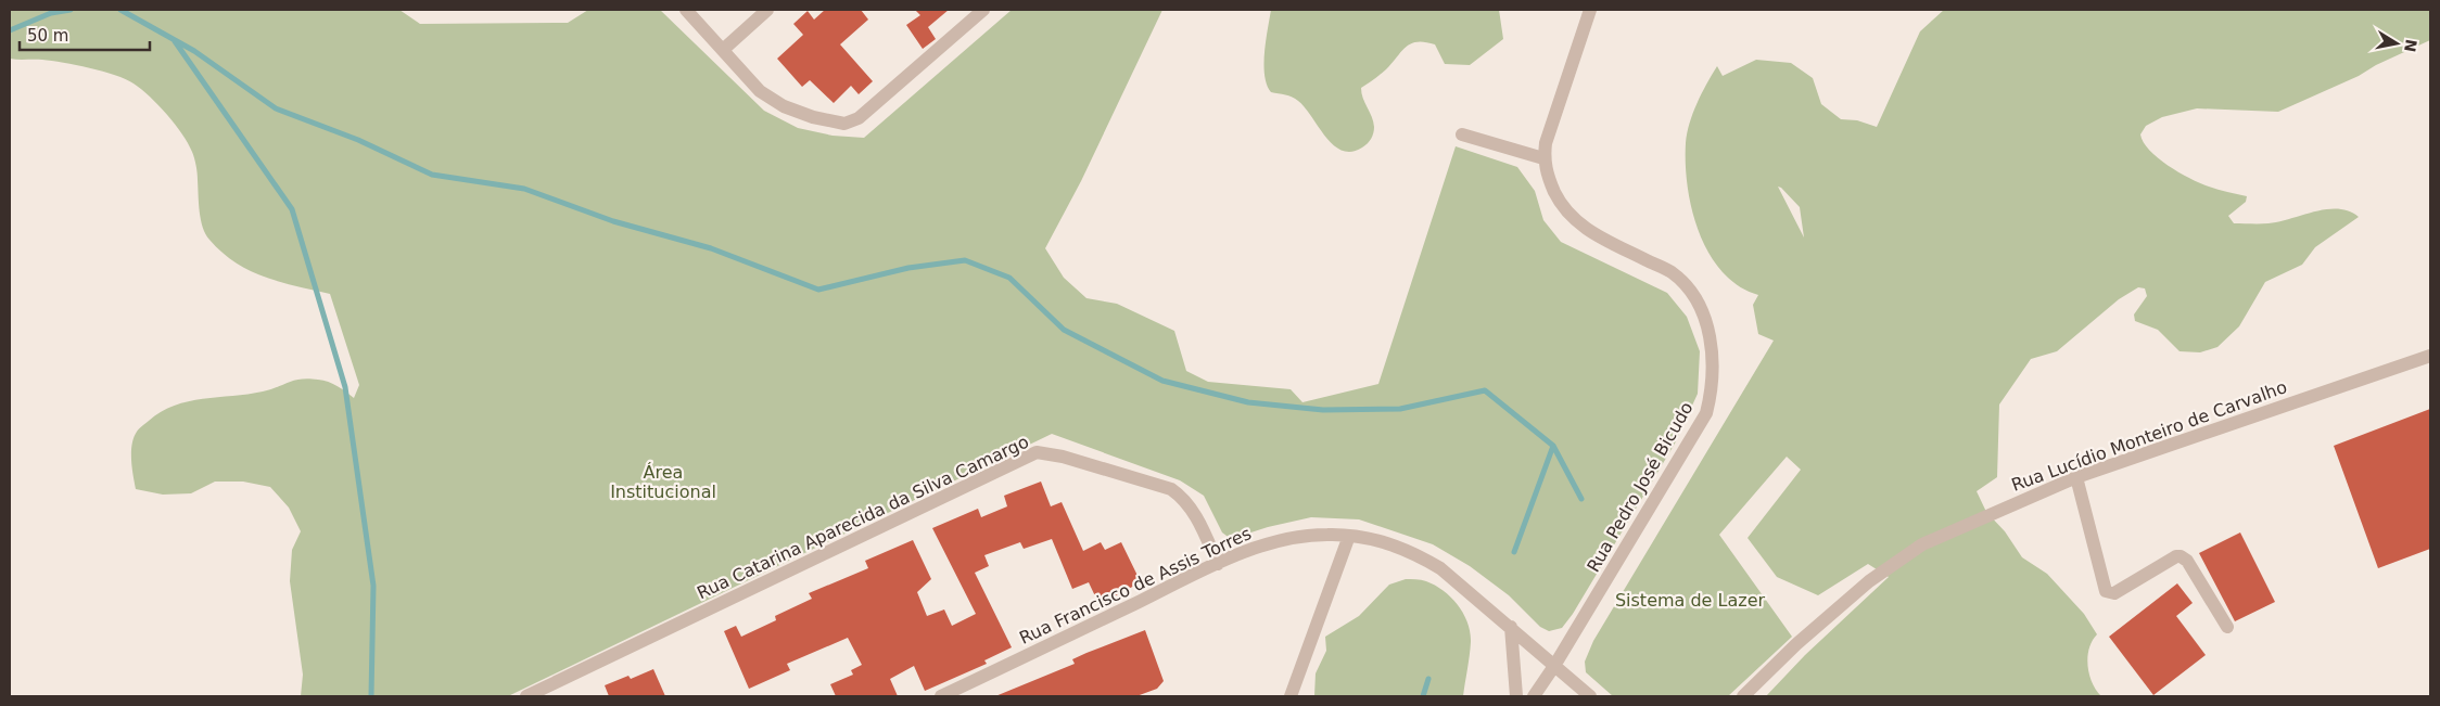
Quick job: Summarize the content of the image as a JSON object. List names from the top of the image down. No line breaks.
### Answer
{"streets":{"street":["Rua Lucídio Monteiro de Carvalho","Rua Pedro José Bicudo","Rua Catarina Aparecida da Silva Camargo","Rua Francisco de Assis Torres"]},"crossings":[["Rua Pedro José Bicudo","Rua Francisco de Assis Torres"],["Rua Catarina Aparecida da Silva Camargo","Rua Francisco de Assis Torres"]],"parks":["Área Institucional","Sistema de Lazer"],"scale_bar":"50 m","north":"right"}
